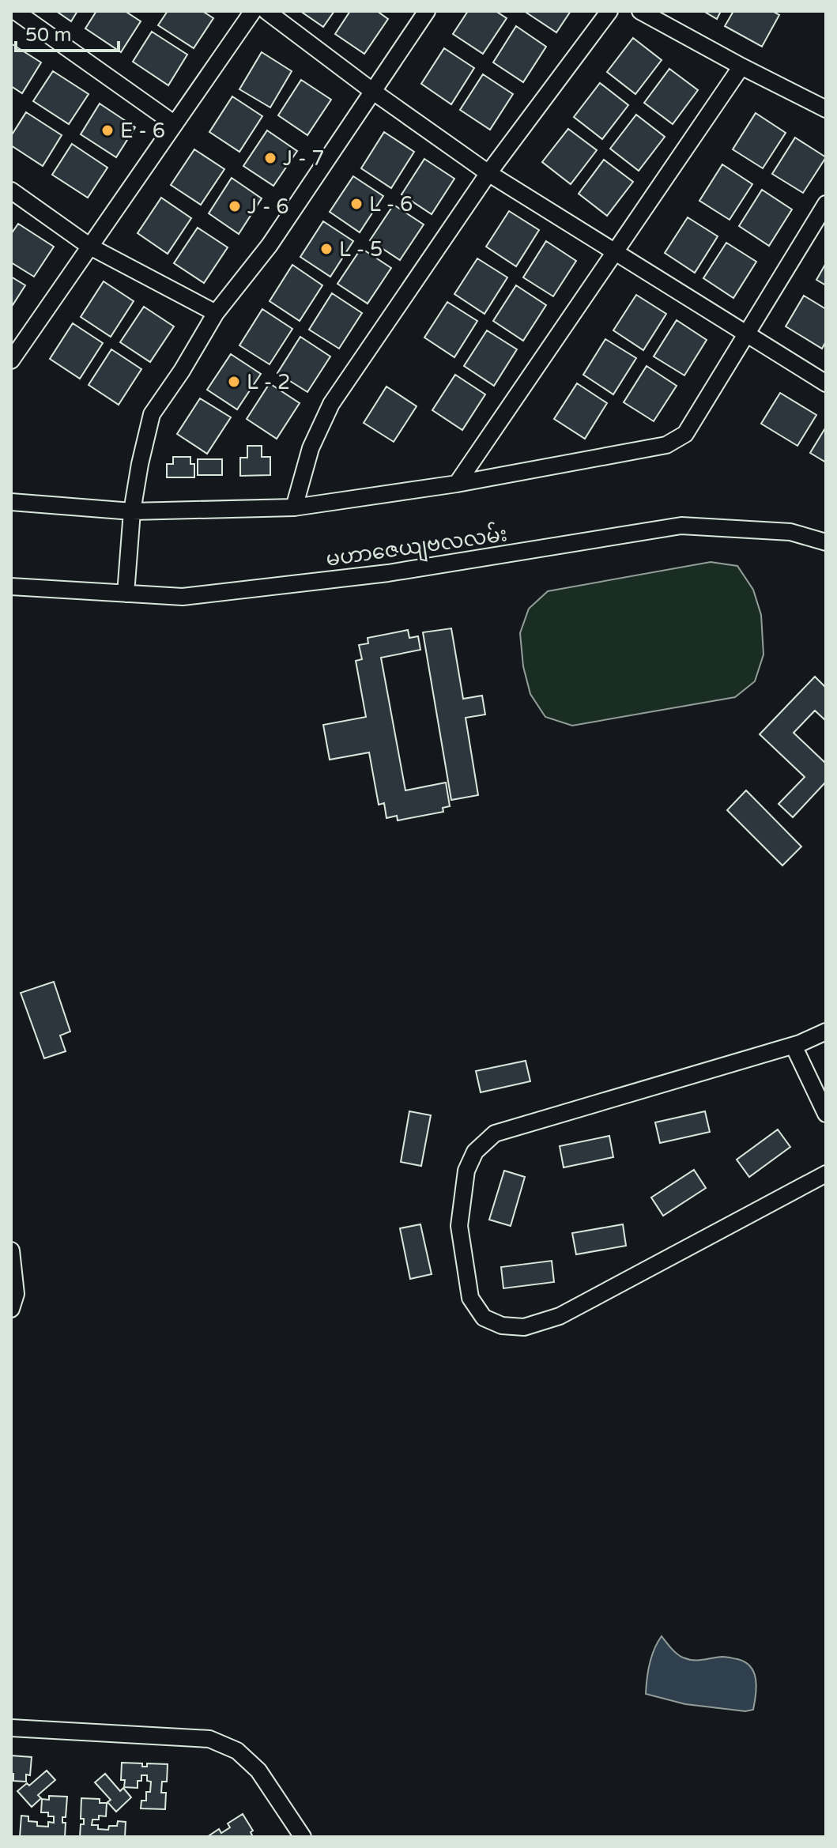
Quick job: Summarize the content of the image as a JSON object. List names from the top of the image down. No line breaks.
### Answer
{"streets":{"street":["မဟာဇေယျဗလလမ်း"]},"places":["E - 6","J - 7","L - 6","J - 6","L - 5","L - 2"],"scale_bar":"50 m"}
